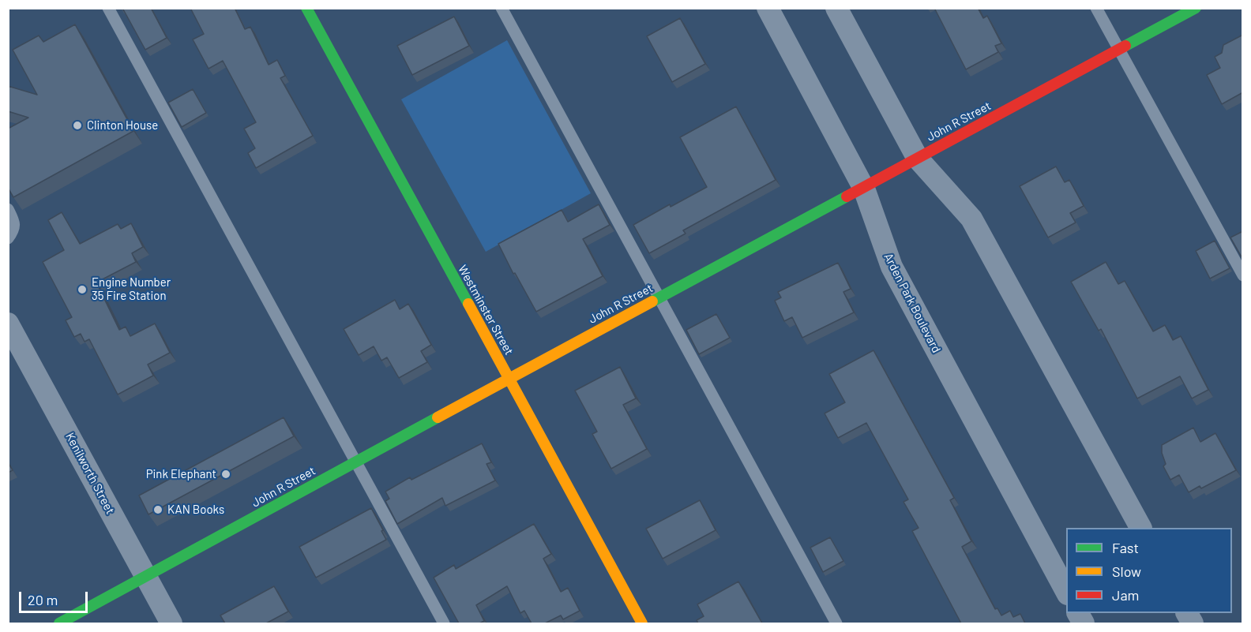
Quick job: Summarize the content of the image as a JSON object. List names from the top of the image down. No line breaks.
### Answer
{"streets":{"street":["John R Street","Arden Park Boulevard","Westminster Street","Kenilworth Street"]},"crossings":[["John R Street","Arden Park Boulevard"],["John R Street","Westminster Street"],["John R Street","Kenilworth Street"]],"places":["Clinton House","Engine Number 35 Fire Station","Pink Elephant","KAN Books"],"legend":["Fast","Slow","Jam"],"scale_bar":"20 m"}
